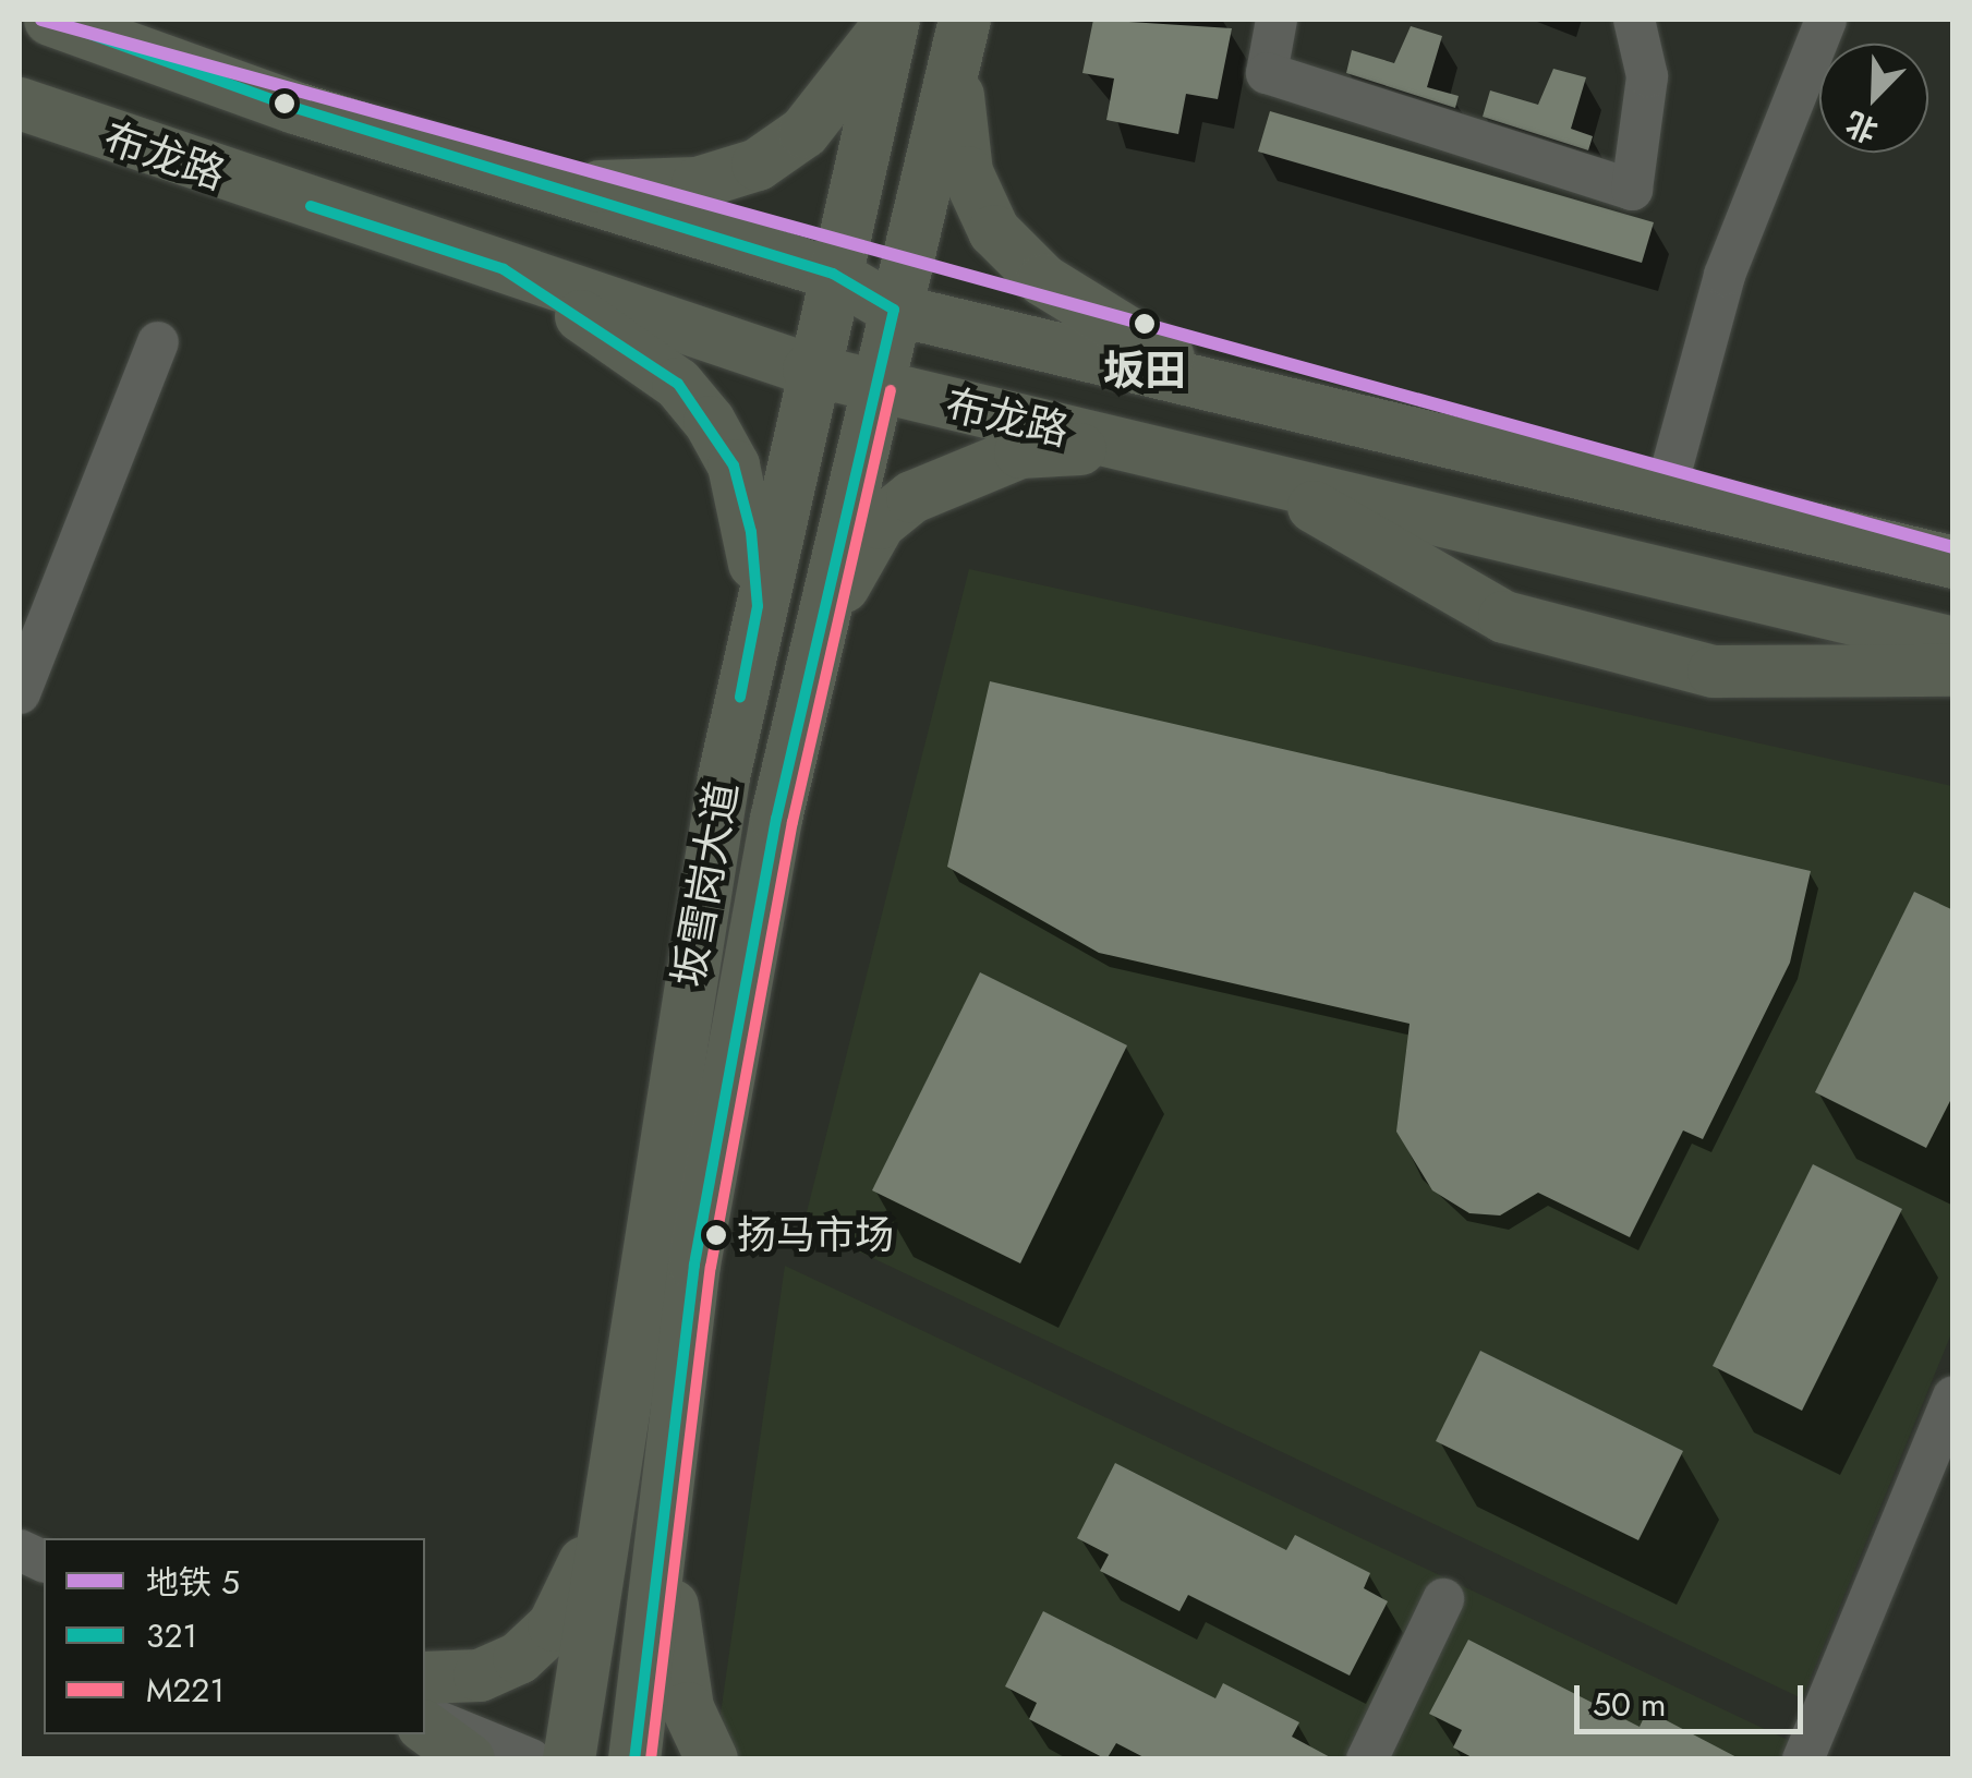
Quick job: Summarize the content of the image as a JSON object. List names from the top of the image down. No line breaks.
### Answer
{"streets":{"main road":["布龙路","坂雪岗大道"]},"crossings":[["布龙路","坂雪岗大道"]],"places":["坂田","扬马市场"],"lines":["metro line 5","transit line 321","transit line M221"],"legend":["地铁 5","321","M221"],"scale_bar":"50 m","north":"bottom left"}
